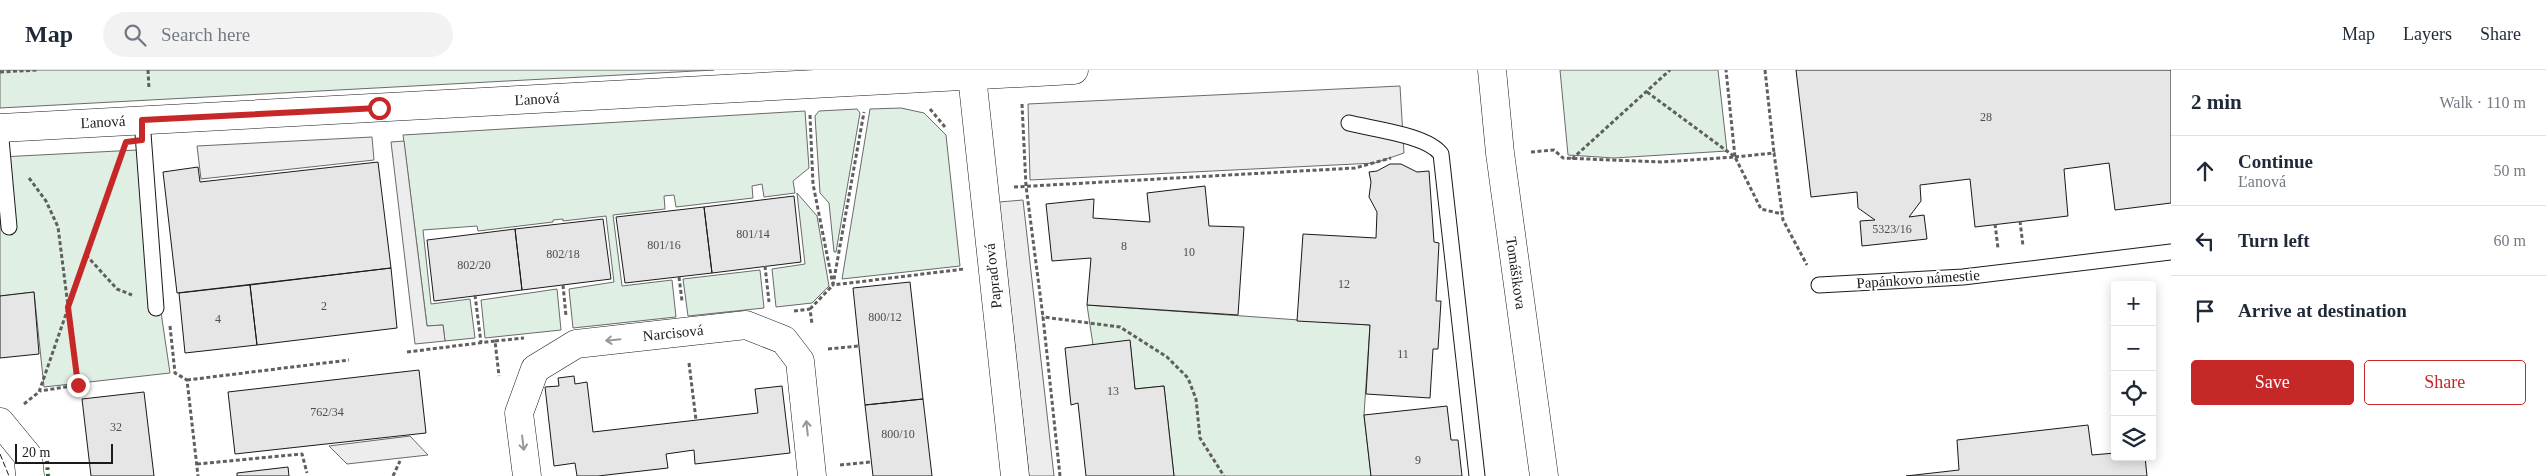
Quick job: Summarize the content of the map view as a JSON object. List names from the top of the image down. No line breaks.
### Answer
{"streets":{"street":["Ľanová","Tomášikova","Papraďová","Narcisová"],"lane":["Papánkovo námestie"]},"crossings":[["Ľanová","Papraďová"]],"house_numbers":["28","5323/16","801/14","801/16","8","10","802/18","802/20","12","2","800/12","4","11","13","762/34","32","800/10","9"],"scale_bar":"20 m","page":{"header":"Map","search":"Search here","nav":["Map","Layers","Share"],"heading":["2 min","Walk · 110 m"],"list":[["Continue","Ľanová","50 m"],["Turn left","60 m"],"Arrive at destination"],"map_buttons":["+","−"],"buttons":["Save","Share"],"scale":"20 m"}}
